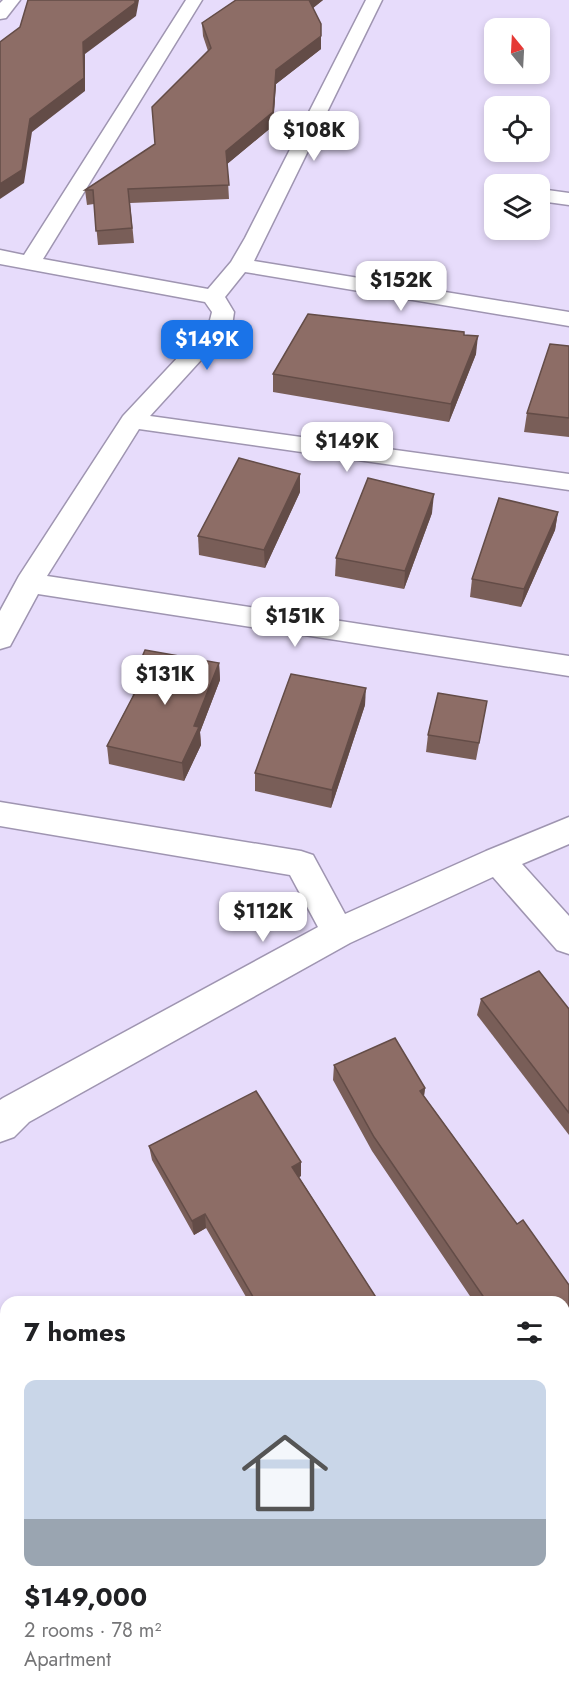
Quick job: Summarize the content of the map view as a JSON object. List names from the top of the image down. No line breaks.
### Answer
{"north":"top","page":{"price":["$108K","$152K","$149K","$149K","$151K","$131K","$112K"],"heading":"7 homes","list":[{"name":"$149,000","note":"2 rooms · 78 m² · Apartment"}]}}
